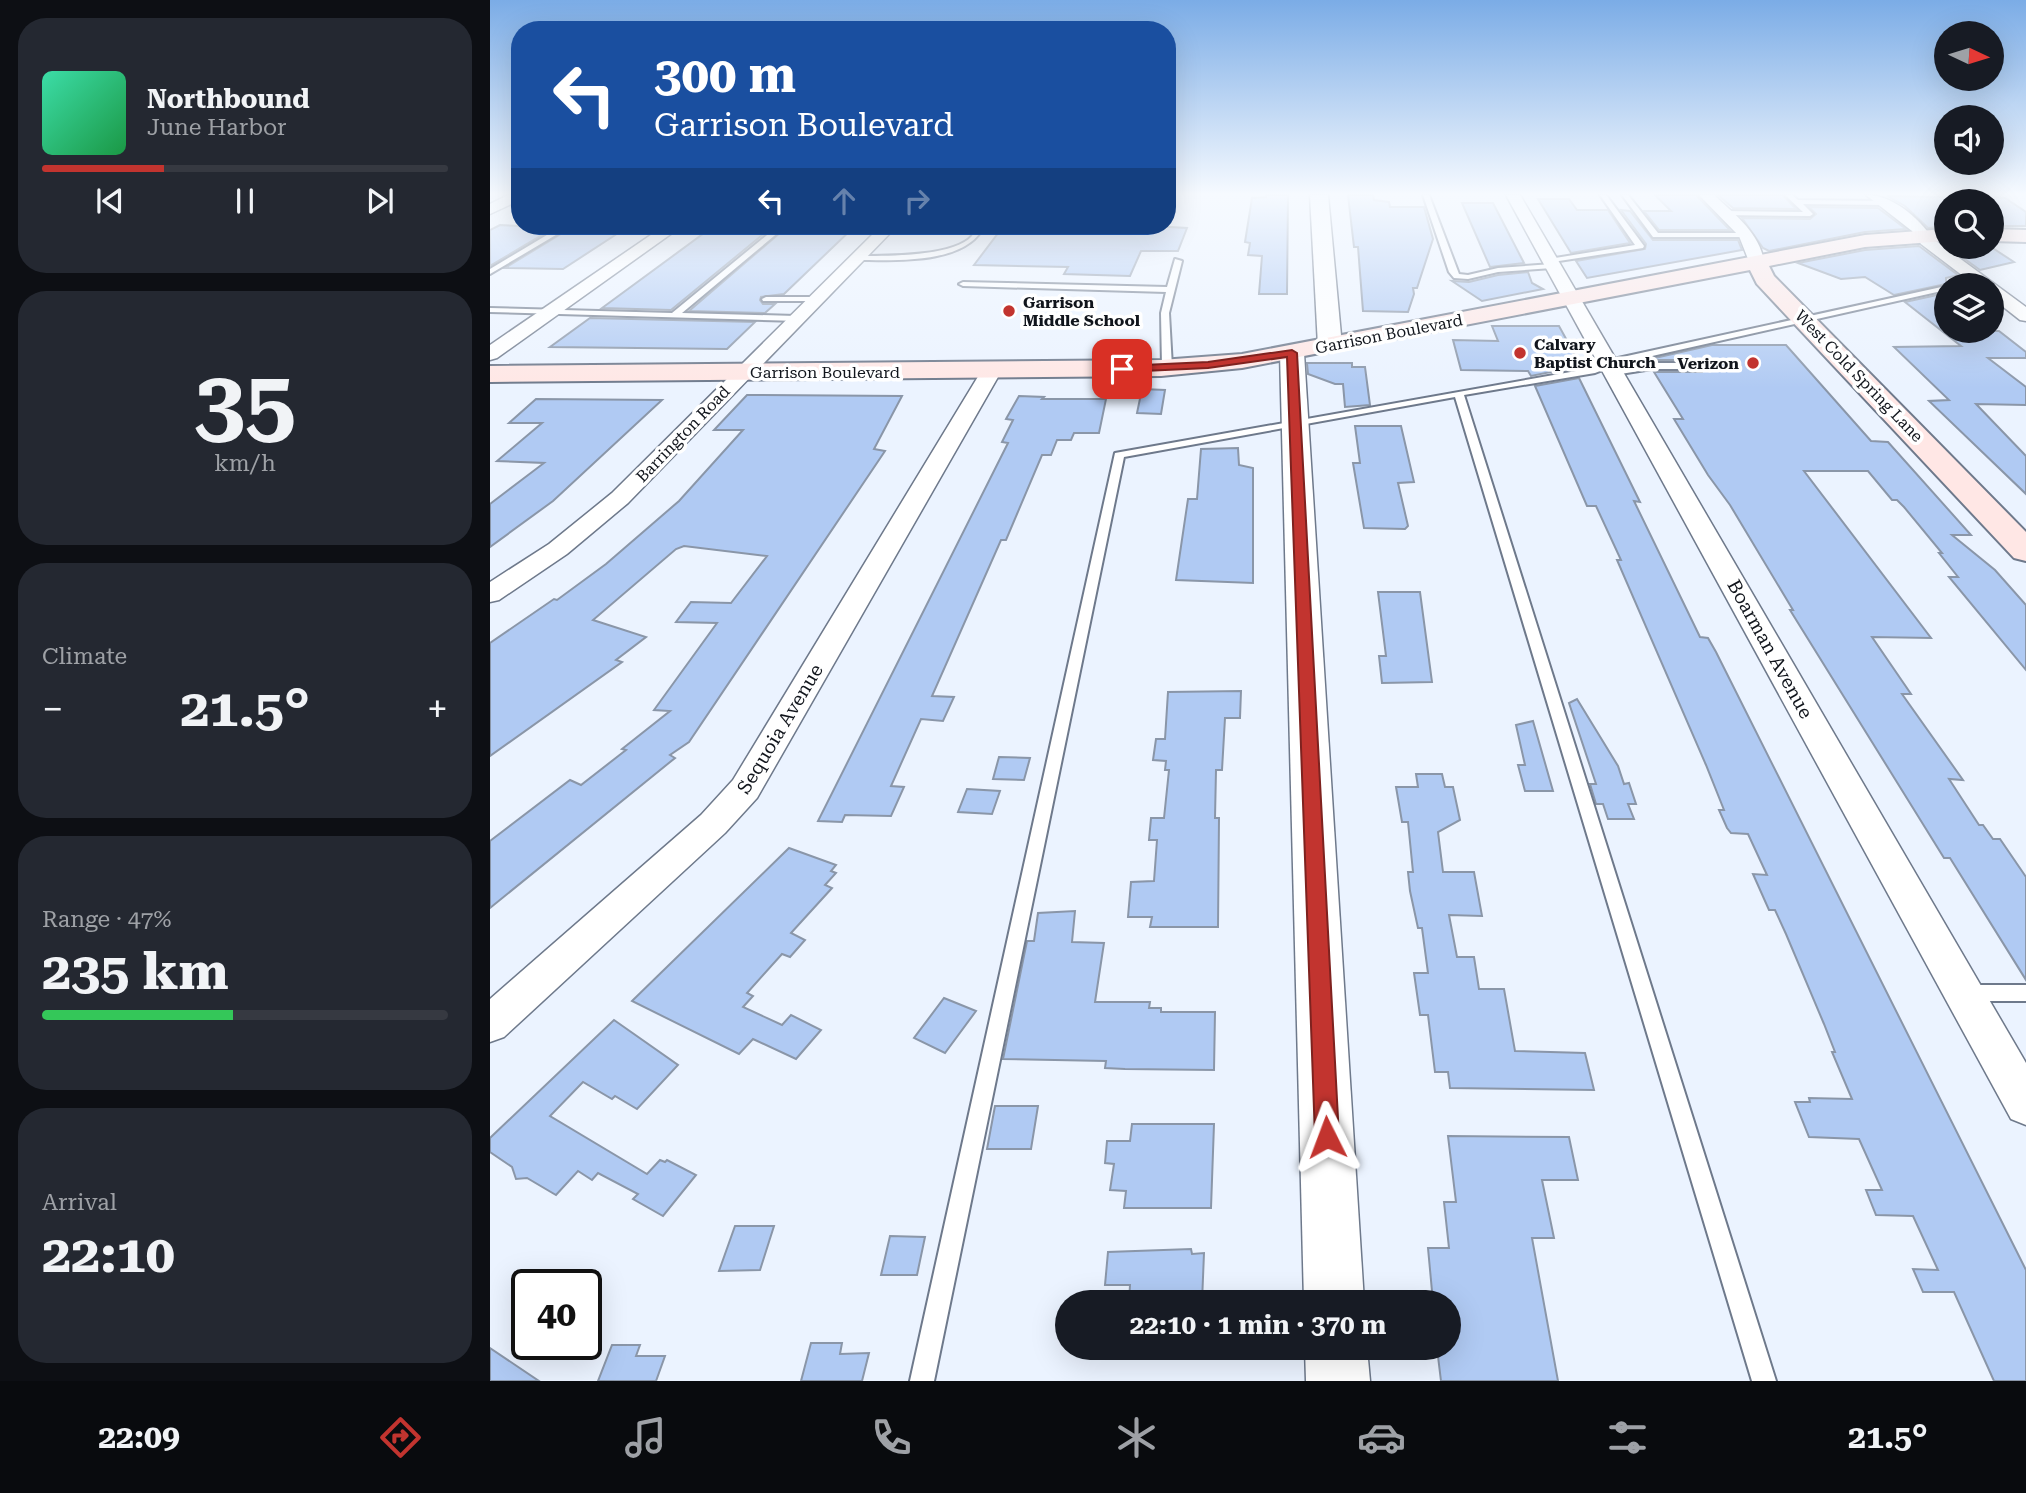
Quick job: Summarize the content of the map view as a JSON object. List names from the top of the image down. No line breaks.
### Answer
{"streets":{"main road":["Garrison Boulevard","West Cold Spring Lane"],"street":["Barrington Road","Boarman Avenue","Sequoia Avenue"]},"crossings":[["Garrison Boulevard","West Cold Spring Lane"],["Garrison Boulevard","Barrington Road"],["Garrison Boulevard","Boarman Avenue"],["Garrison Boulevard","Sequoia Avenue"]],"places":["Garrison Middle School","Calvary Baptist Church","Verizon"],"north":"right","page":{"turn":["300 m","Garrison Boulevard"],"song":["Northbound","June Harbor"],"tile":[["35","km/h"],"Climate",["Range · 47%","235 km"],["Arrival","22:10"]],"heat":["−","21.5°","+"],"limit":"40","trip":"22:10 · 1 min · 370 m","tabs":["22:09","21.5°"]}}
